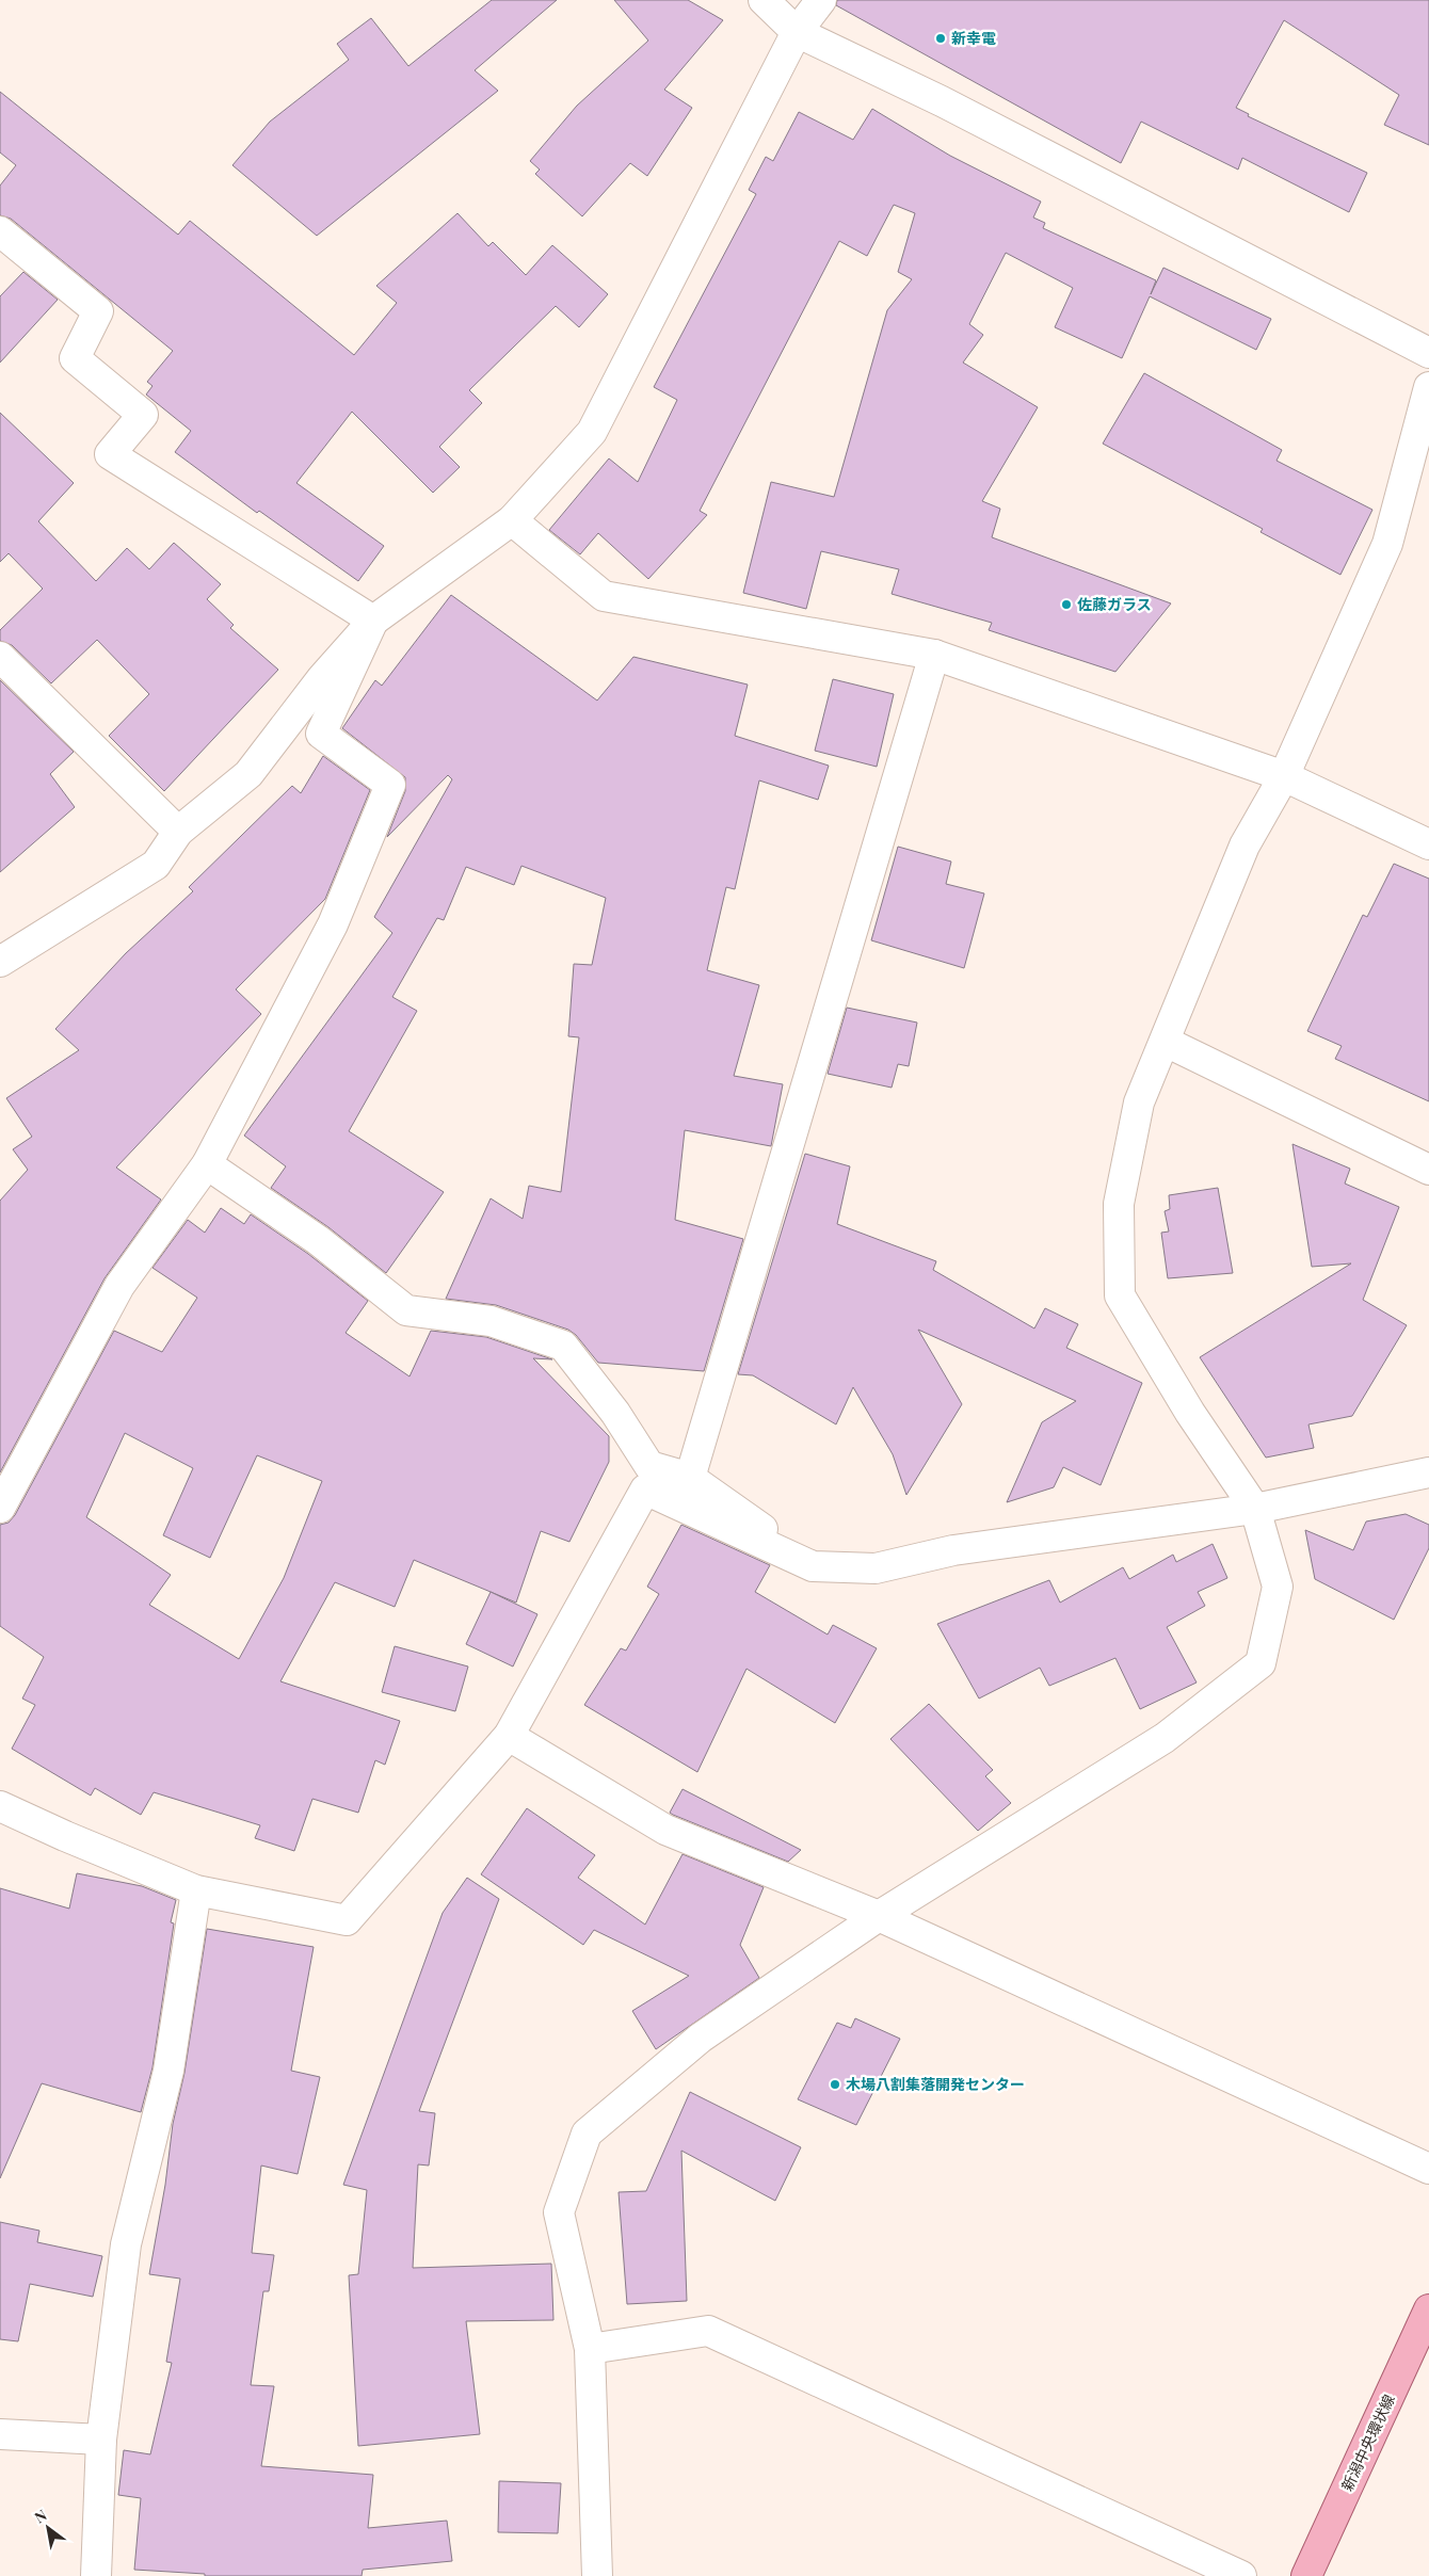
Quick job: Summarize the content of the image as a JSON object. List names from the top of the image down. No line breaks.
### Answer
{"streets":{"main road":["新潟中央環状線"]},"places":["新幸電","佐藤ガラス","木場八割集落開発センター"],"north":"top left"}
